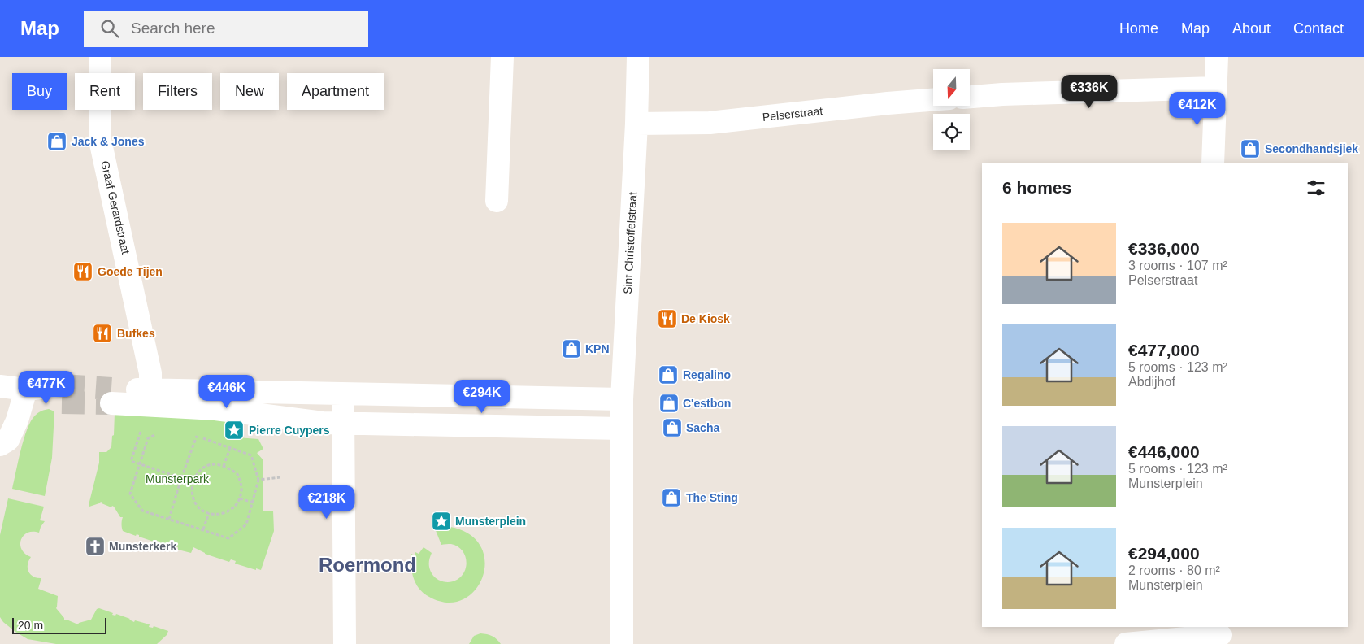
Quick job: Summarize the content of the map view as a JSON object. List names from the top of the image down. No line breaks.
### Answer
{"streets":{"street":["Pelserstraat","Graaf Gerardstraat","Sint Christoffelstraat"]},"crossings":[["Pelserstraat","Sint Christoffelstraat"]],"districts":["Roermond"],"parks":["Munsterpark"],"places":{"shop":["Jack & Jones","Secondhandsjiek","KPN","Regalino","C'estbon","Sacha","The Sting"],"restaurant":["Goede Tijen","De Kiosk","Bufkes"],"place":["Pierre Cuypers","Munsterplein"],"church":["Munsterkerk"]},"scale_bar":"20 m","north":"bottom","page":{"header":"Map","search":"Search here","nav":["Home","Map","About","Contact"],"chip":["Buy","Rent","Filters","New","Apartment"],"price":["€336K","€412K","€477K","€446K","€294K","€218K"],"heading":"6 homes","list":[{"name":"€336,000","note":"3 rooms · 107 m² · Pelserstraat"},{"name":"€477,000","note":"5 rooms · 123 m² · Abdijhof"},{"name":"€446,000","note":"5 rooms · 123 m² · Munsterplein"},{"name":"€294,000","note":"2 rooms · 80 m² · Munsterplein"}],"scale":"20 m"}}
